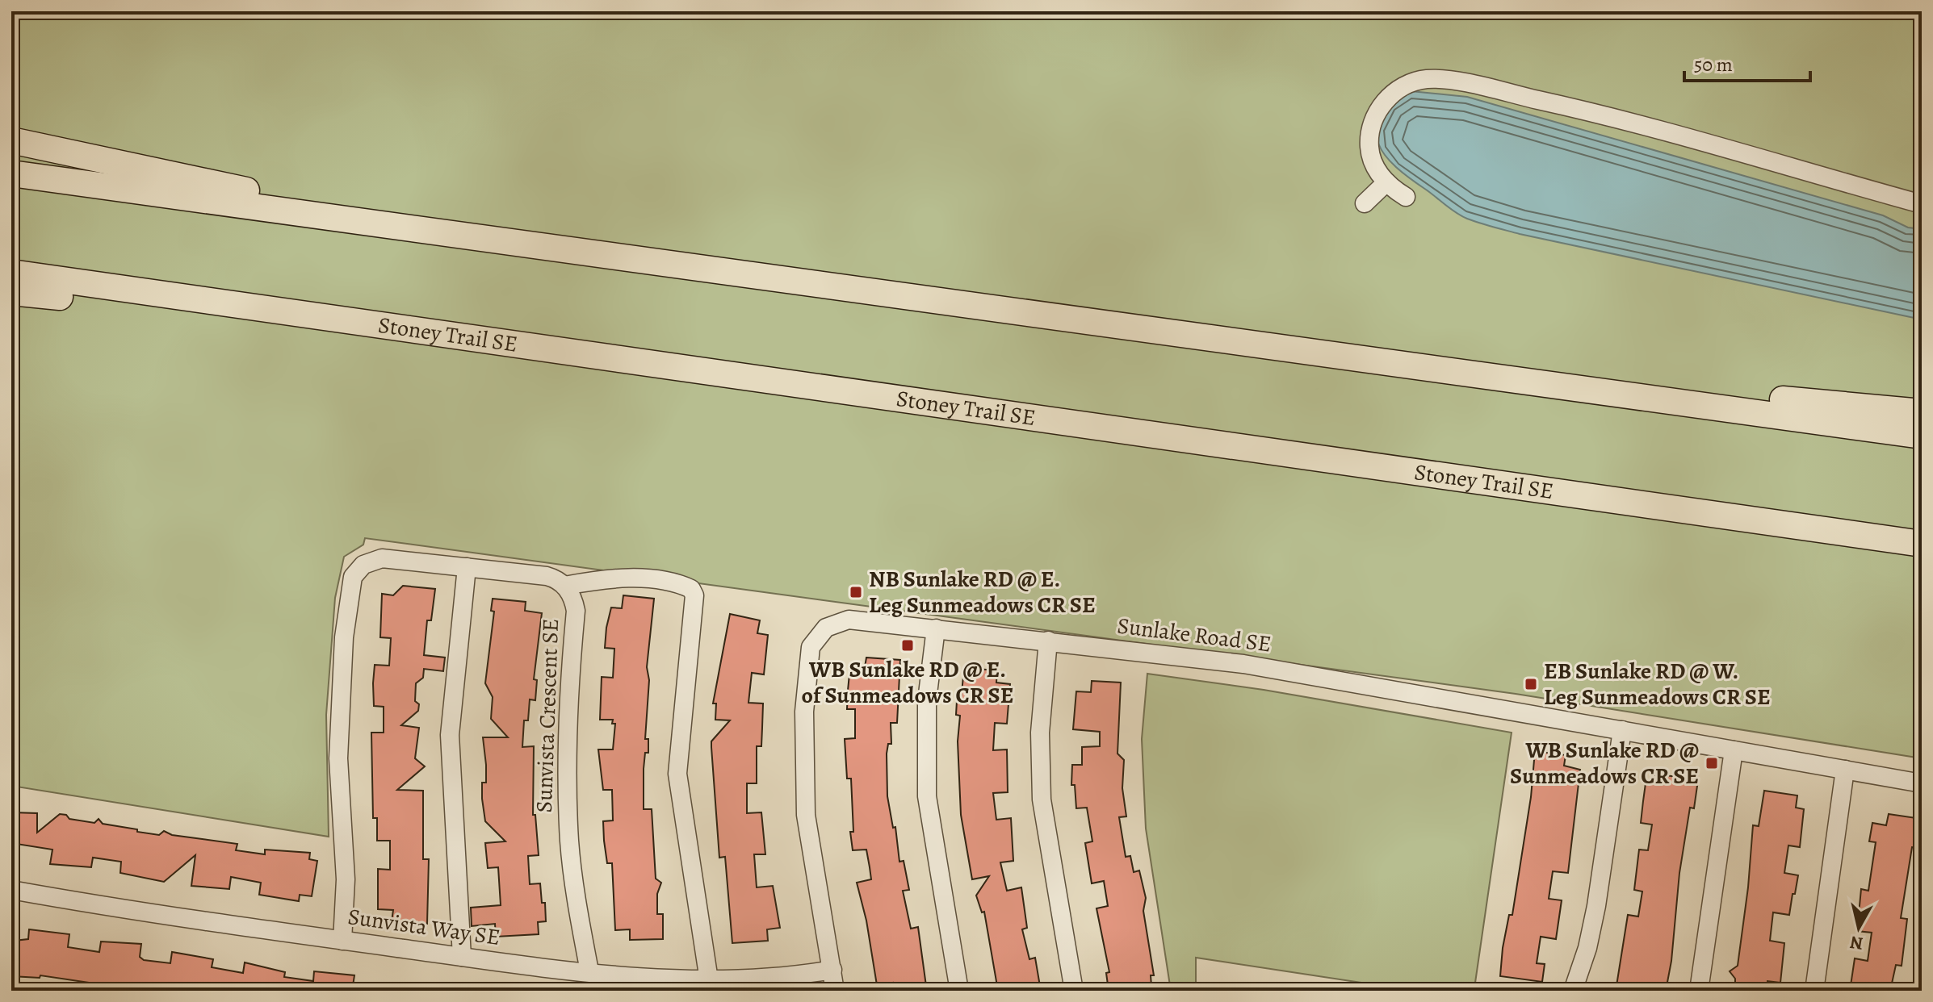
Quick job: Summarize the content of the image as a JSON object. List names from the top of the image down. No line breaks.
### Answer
{"streets":{"highway":["Stoney Trail SE"],"street":["Sunlake Road SE","Sunvista Crescent SE","Sunvista Way SE"]},"crossings":[["Sunlake Road SE","Sunvista Way SE"],["Sunvista Crescent SE","Sunvista Way SE"]],"places":{"transit":["NB Sunlake RD @ E. Leg Sunmeadows CR SE","WB Sunlake RD @ E. of Sunmeadows CR SE","EB Sunlake RD @ W. Leg Sunmeadows CR SE","WB Sunlake RD @ Sunmeadows CR SE"]},"scale_bar":"50 m","north":"bottom"}
